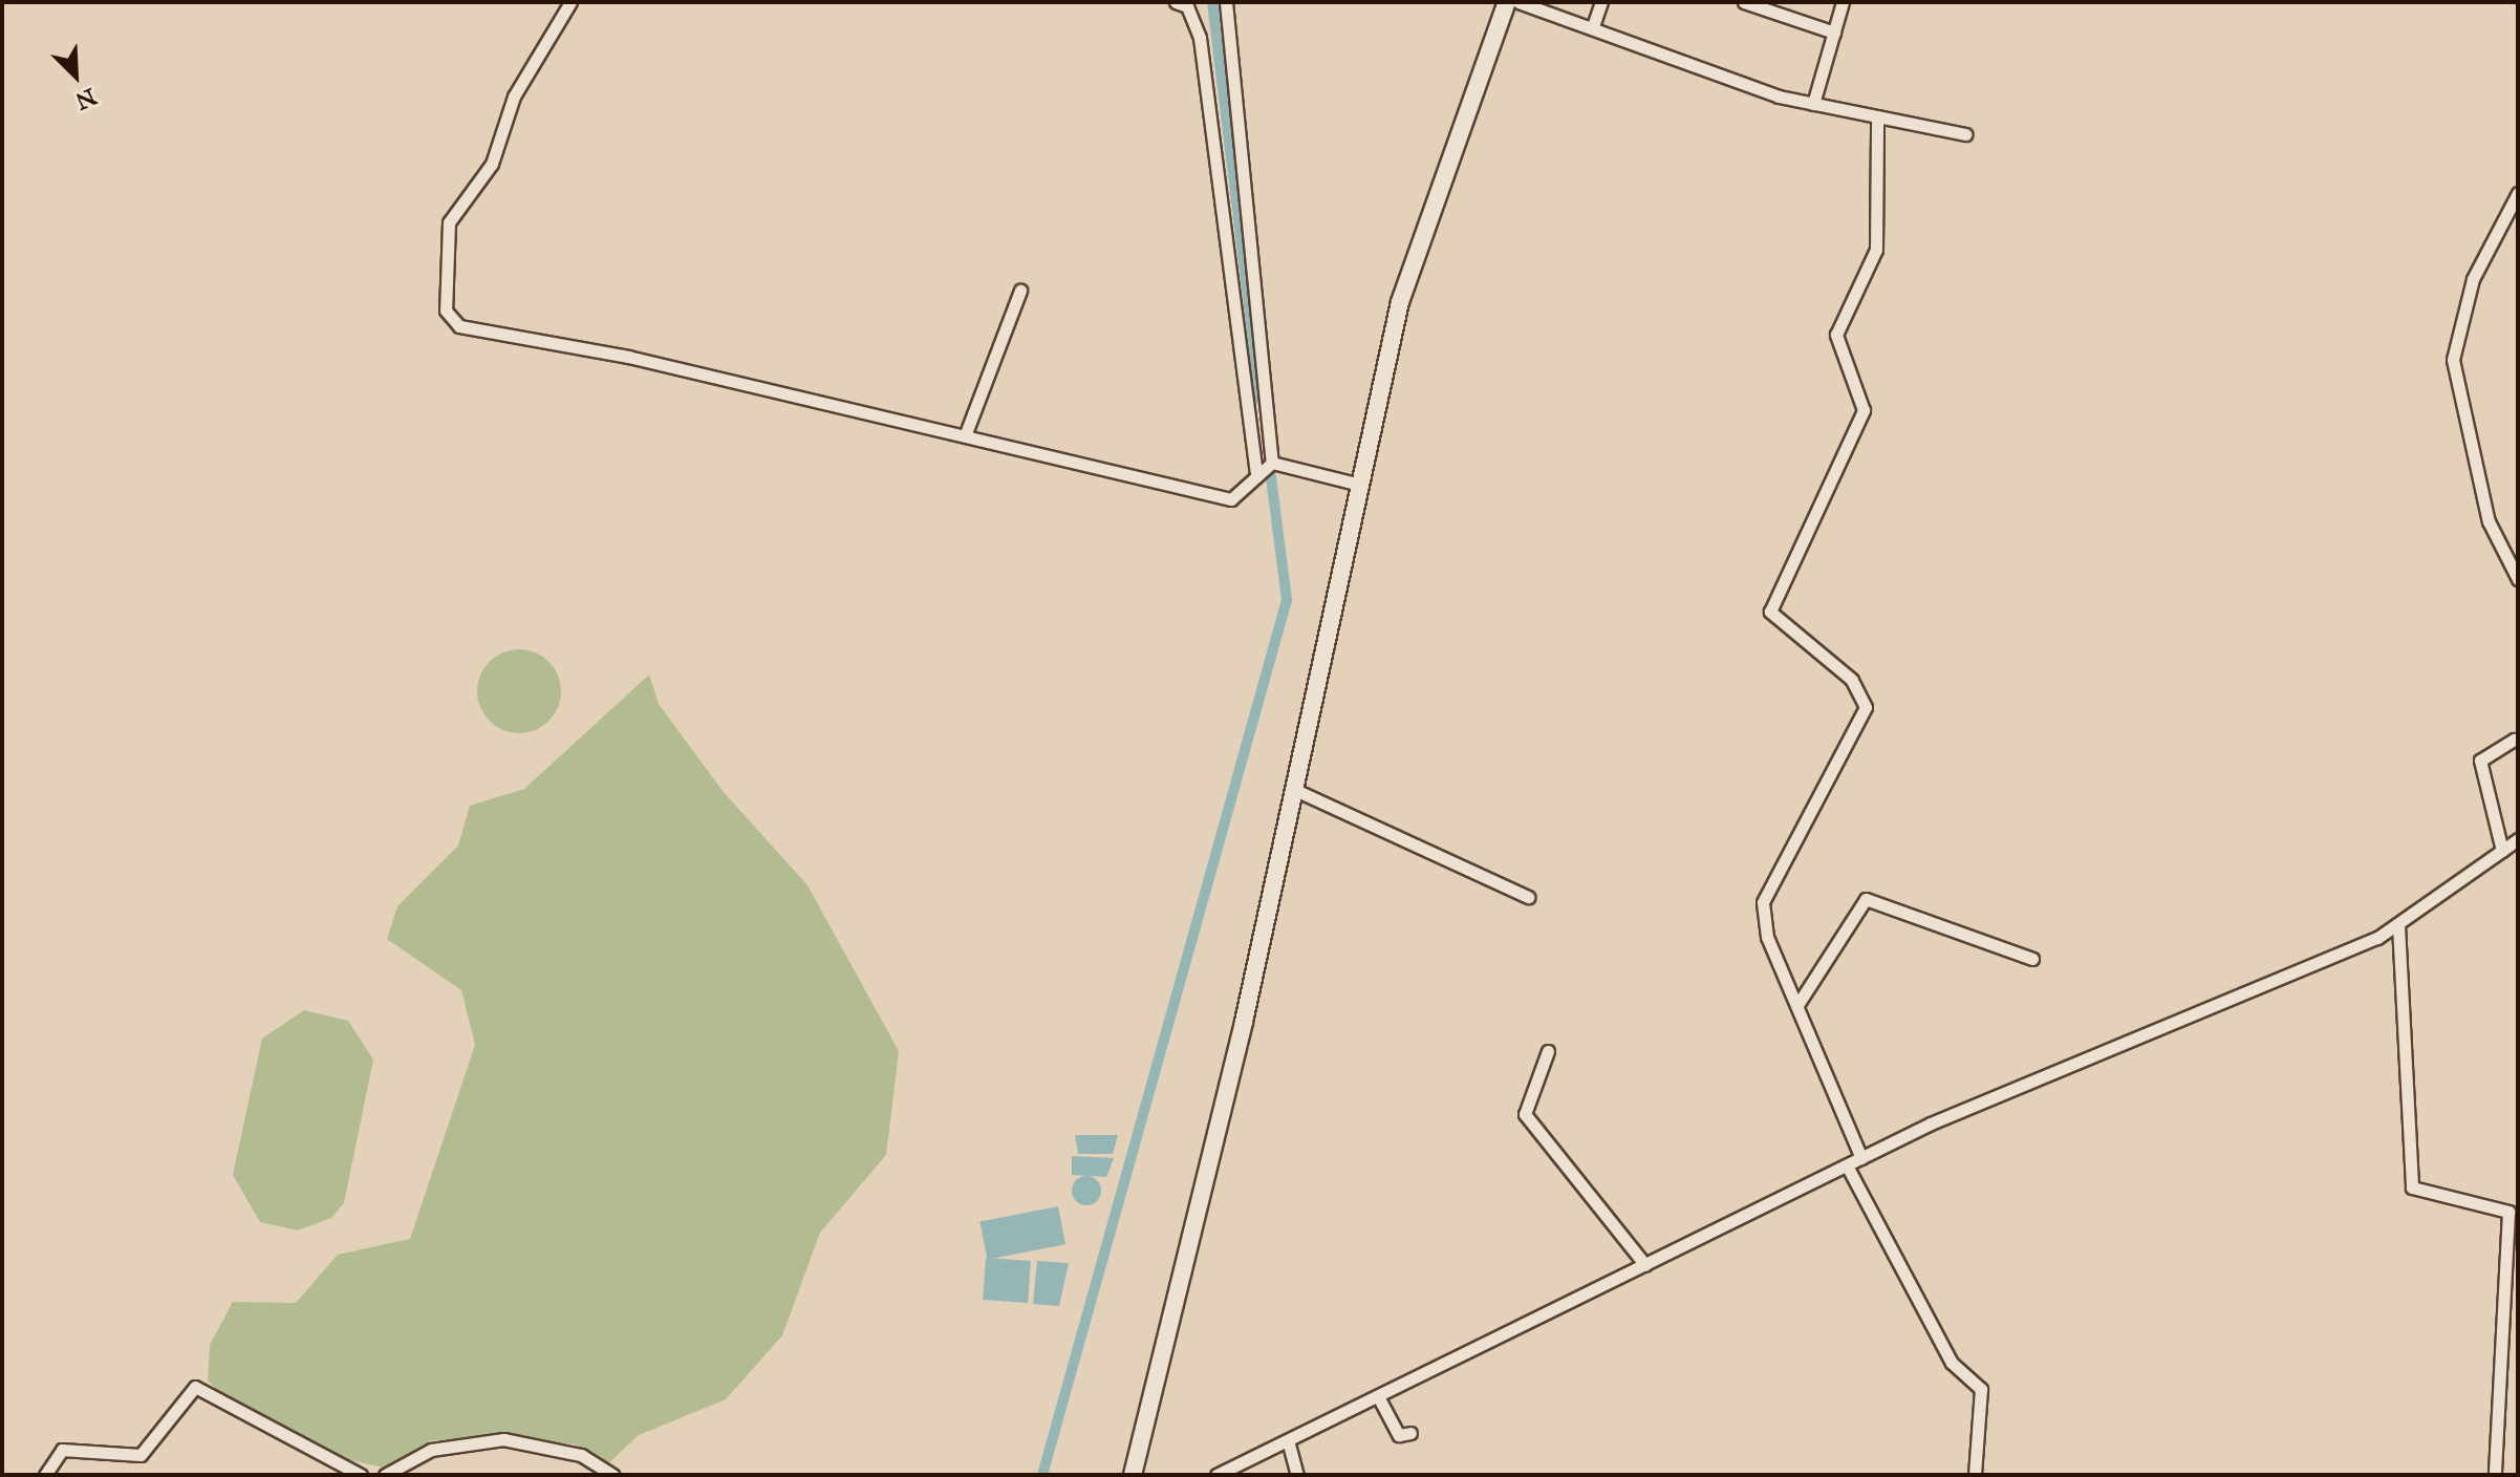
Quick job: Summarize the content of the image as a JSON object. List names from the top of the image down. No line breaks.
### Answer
{"north":"bottom right"}
